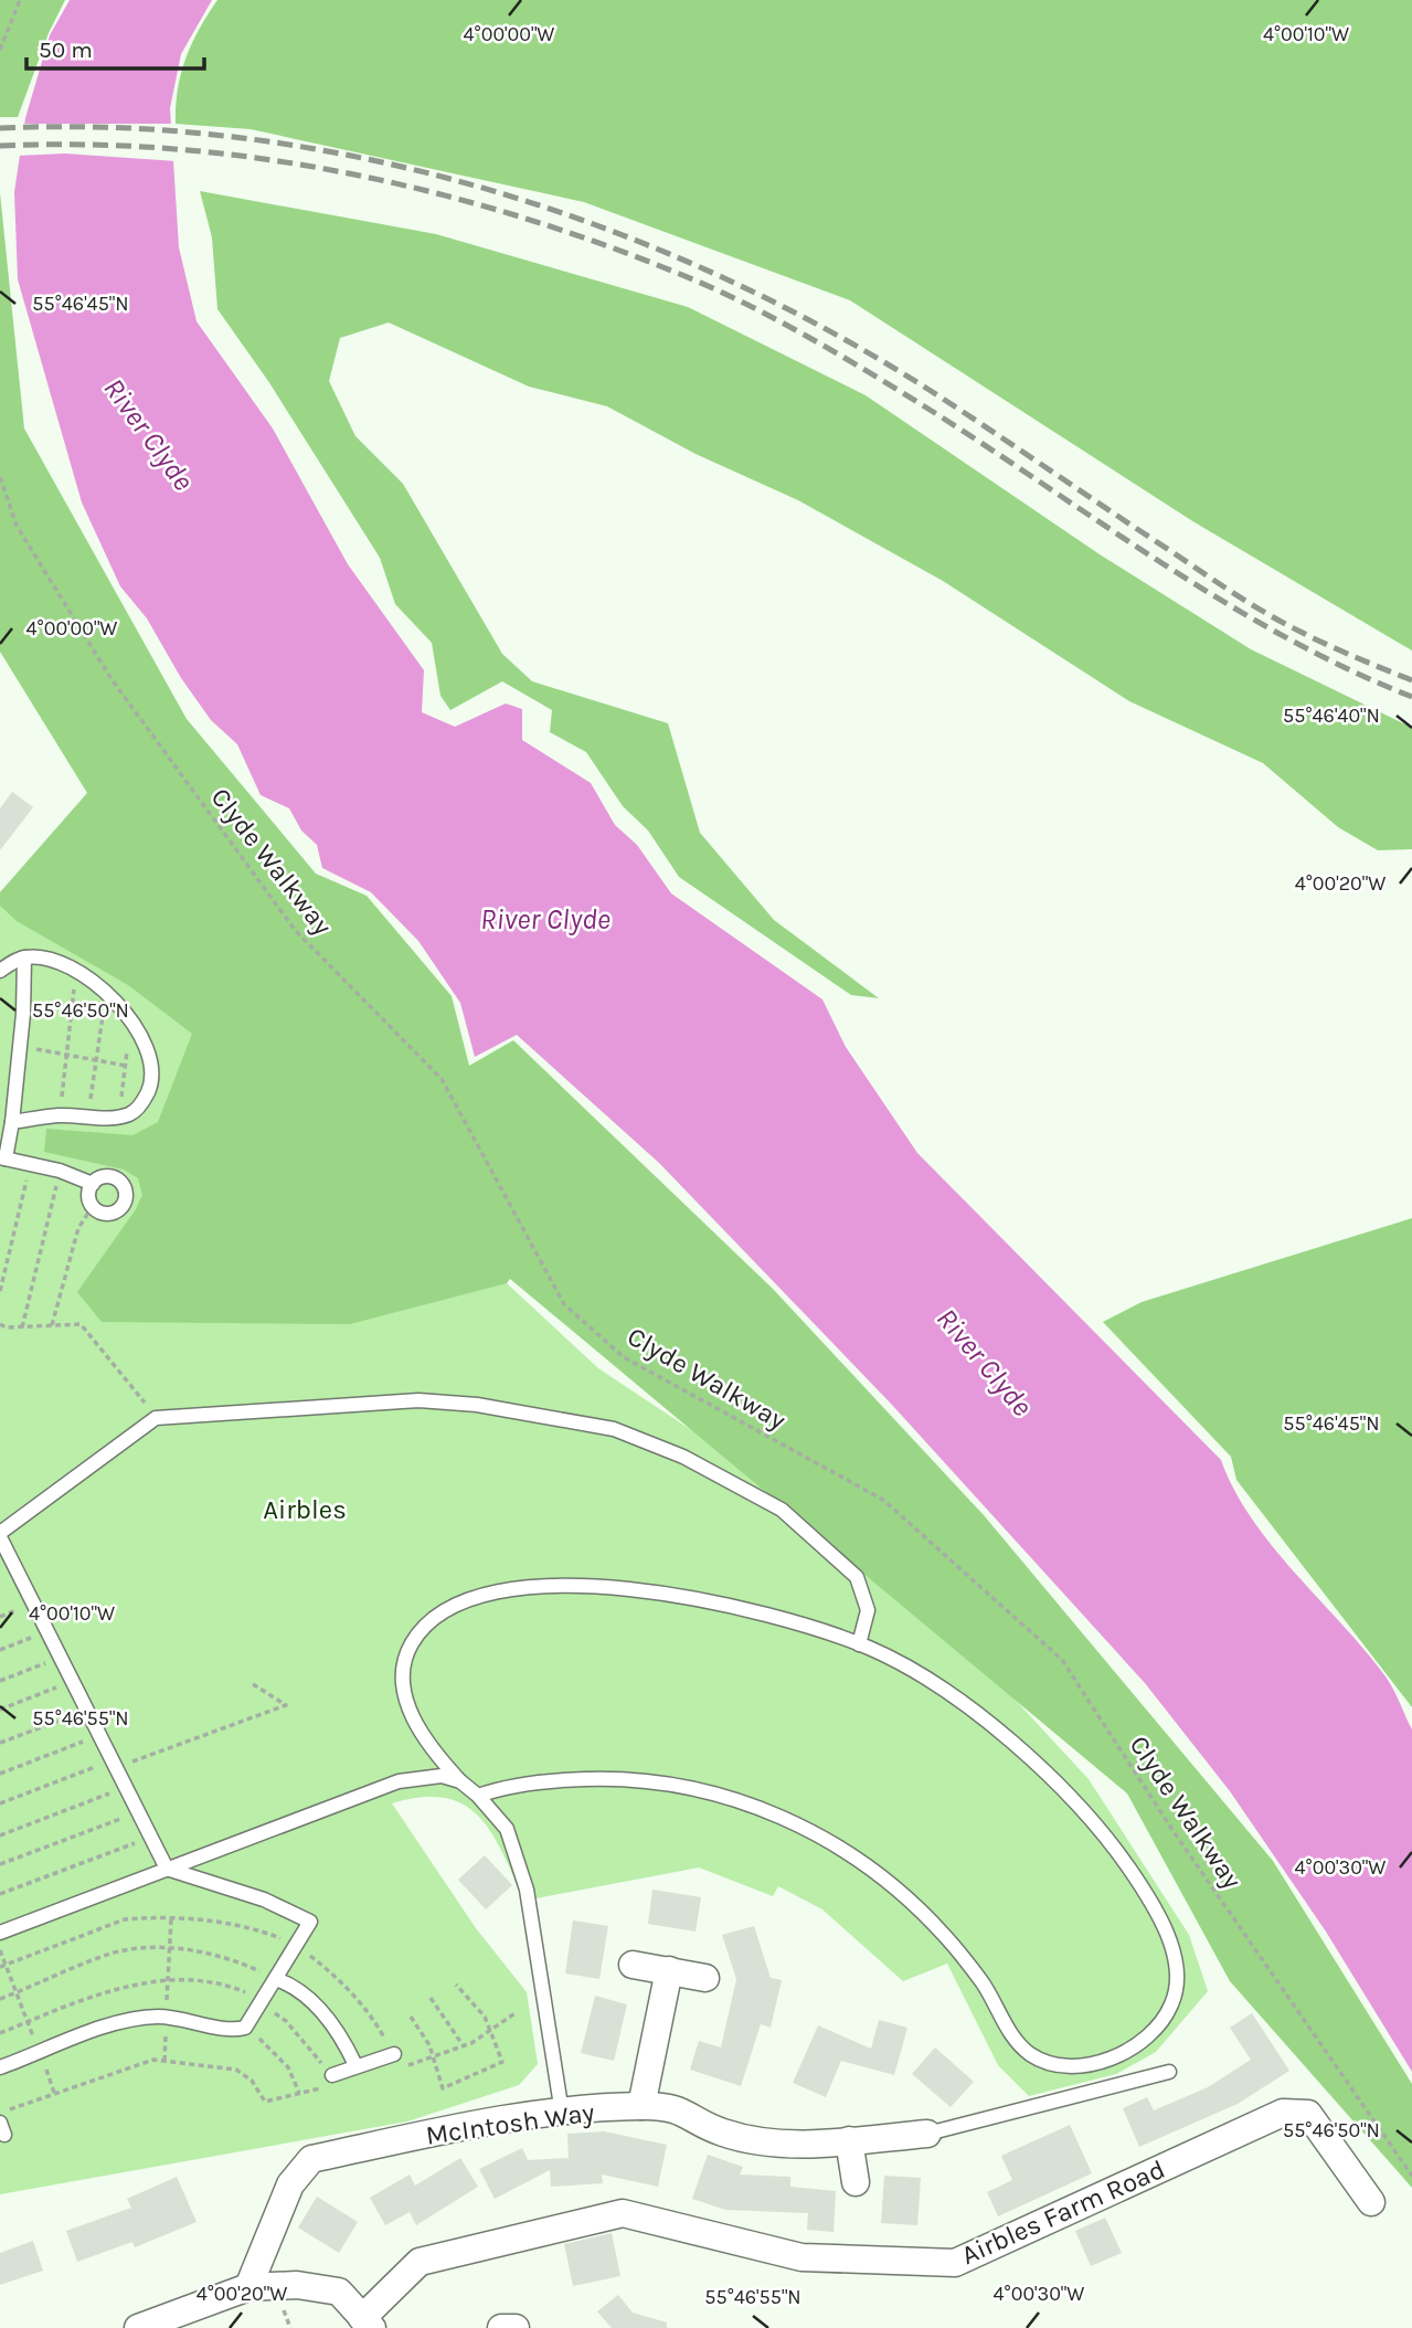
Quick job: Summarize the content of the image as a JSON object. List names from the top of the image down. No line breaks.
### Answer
{"streets":{"street":["McIntosh Way","Airbles Farm Road"],"path":["Clyde Walkway"]},"water":["River Clyde"],"parks":["Airbles"],"scale_bar":"50 m","coordinates":["4°00'00\"W","4°00'10\"W","55°46'45\"N","55°46'40\"N","4°00'20\"W","55°46'50\"N","55°46'55\"N","4°00'30\"W"]}
